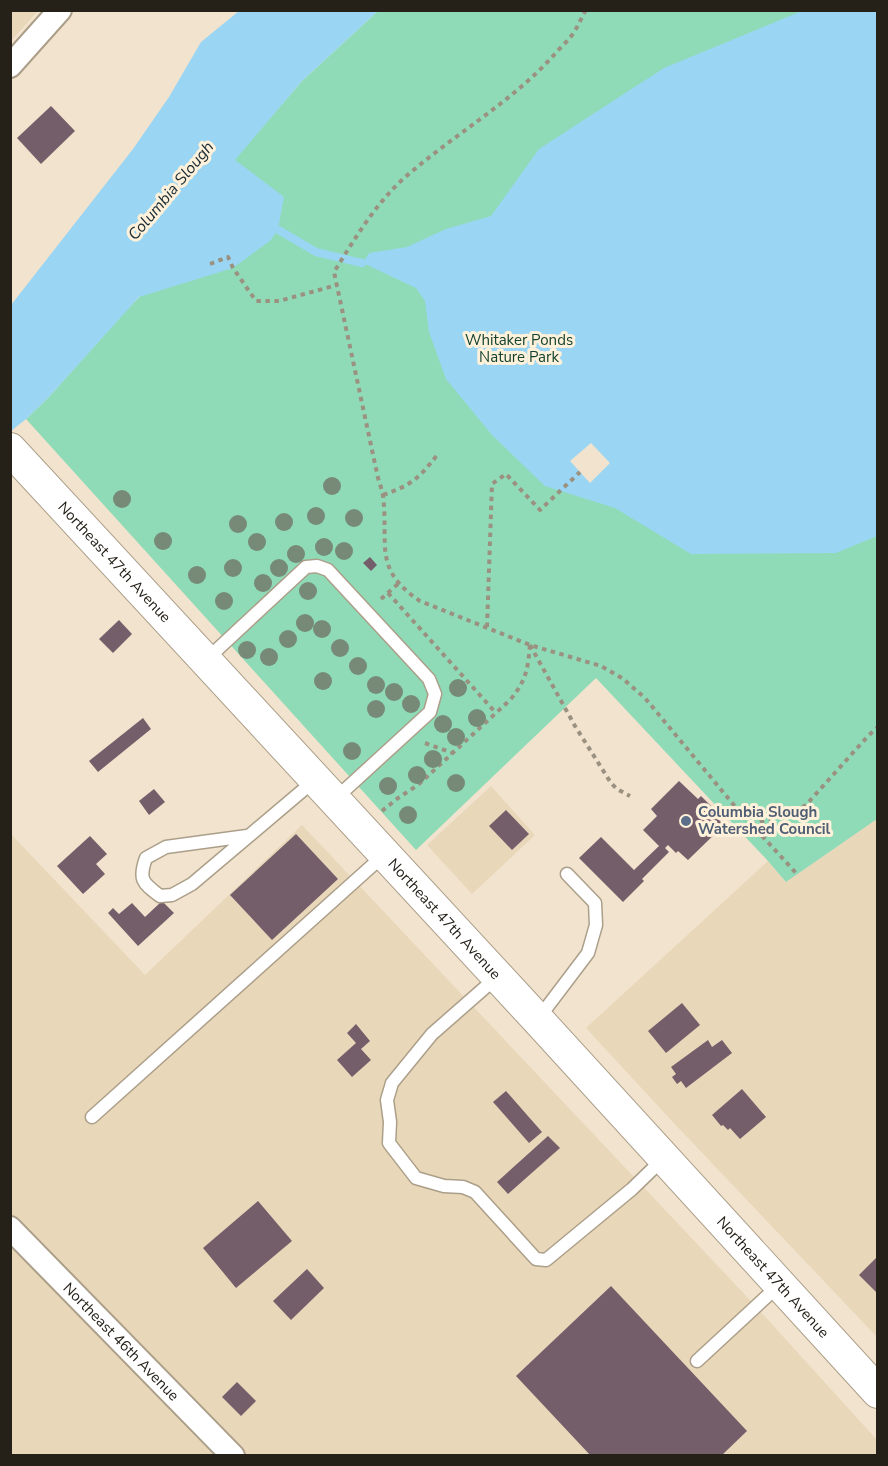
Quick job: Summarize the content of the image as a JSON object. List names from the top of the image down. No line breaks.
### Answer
{"streets":{"street":["Northeast 47th Avenue","Northeast 46th Avenue"]},"water":["Columbia Slough"],"parks":["Whitaker Ponds Nature Park"],"places":["Columbia Slough Watershed Council"]}
